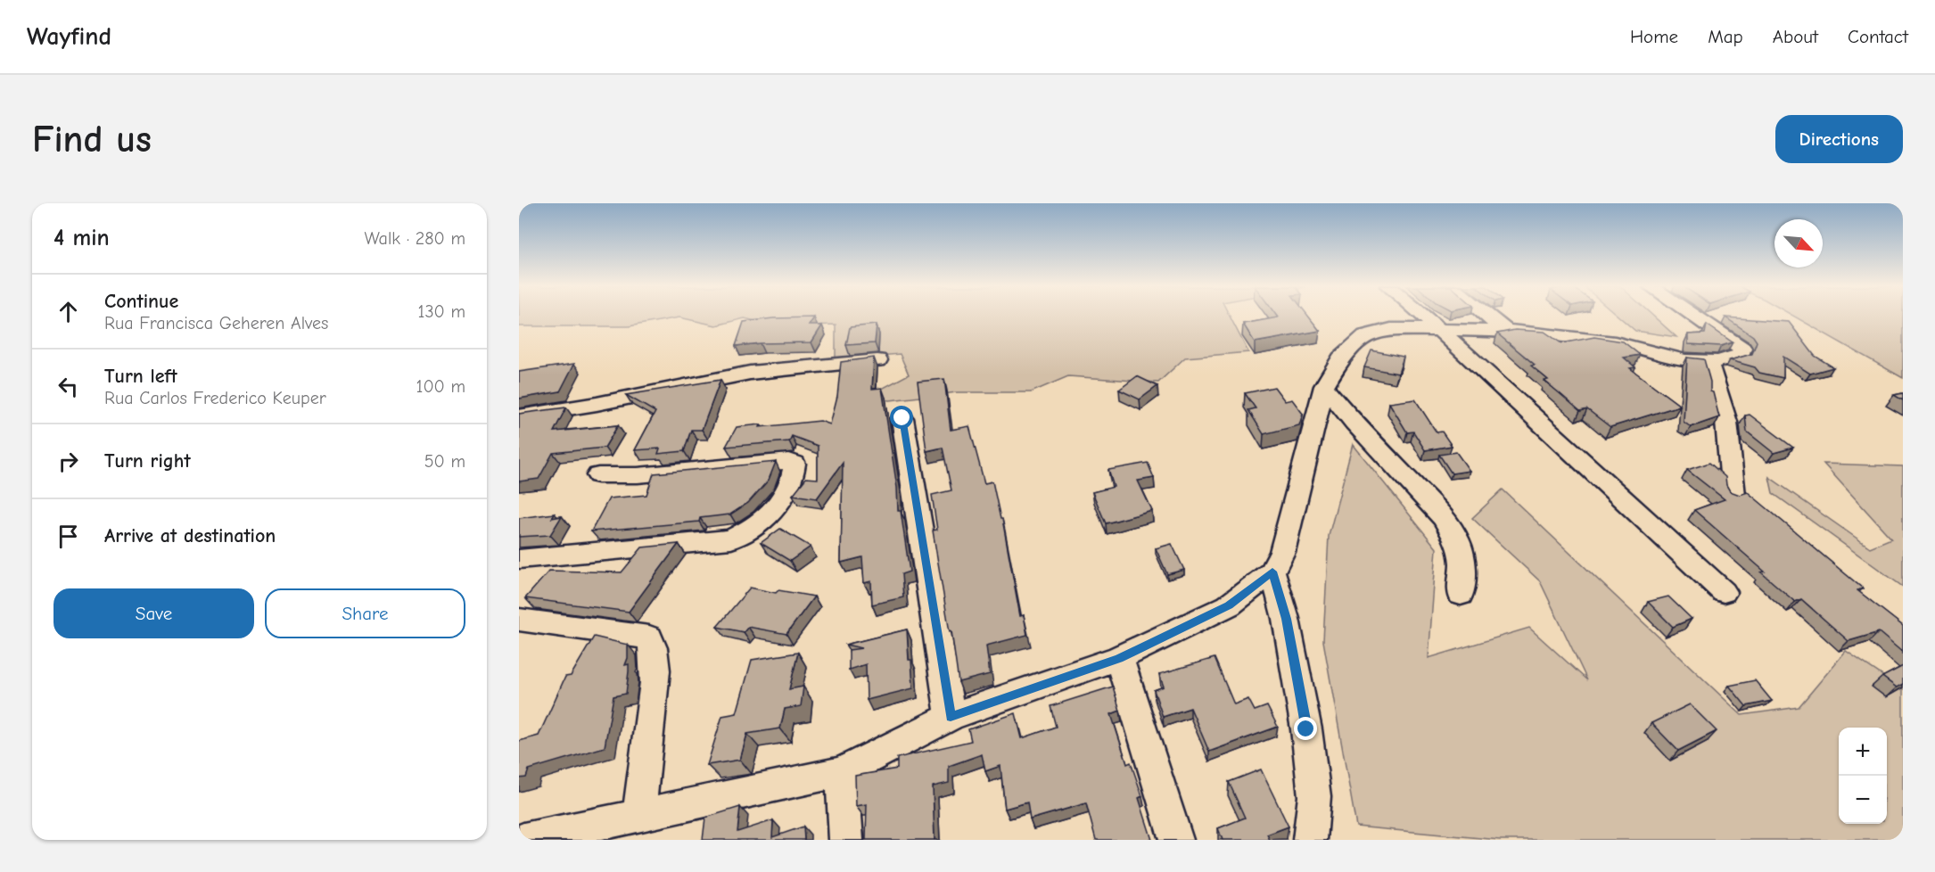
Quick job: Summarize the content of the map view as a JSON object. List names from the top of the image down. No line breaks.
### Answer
{"north":"bottom right","page":{"header":"Wayfind","nav":["Home","Map","About","Contact"],"buttons":["Directions",["Save","Share"]],"title":"Find us","heading":["4 min","Walk · 280 m"],"list":[["Continue","Rua Francisca Geheren Alves","130 m"],["Turn left","Rua Carlos Frederico Keuper","100 m"],["Turn right","50 m"],"Arrive at destination"],"map_buttons":["+","−"]}}
